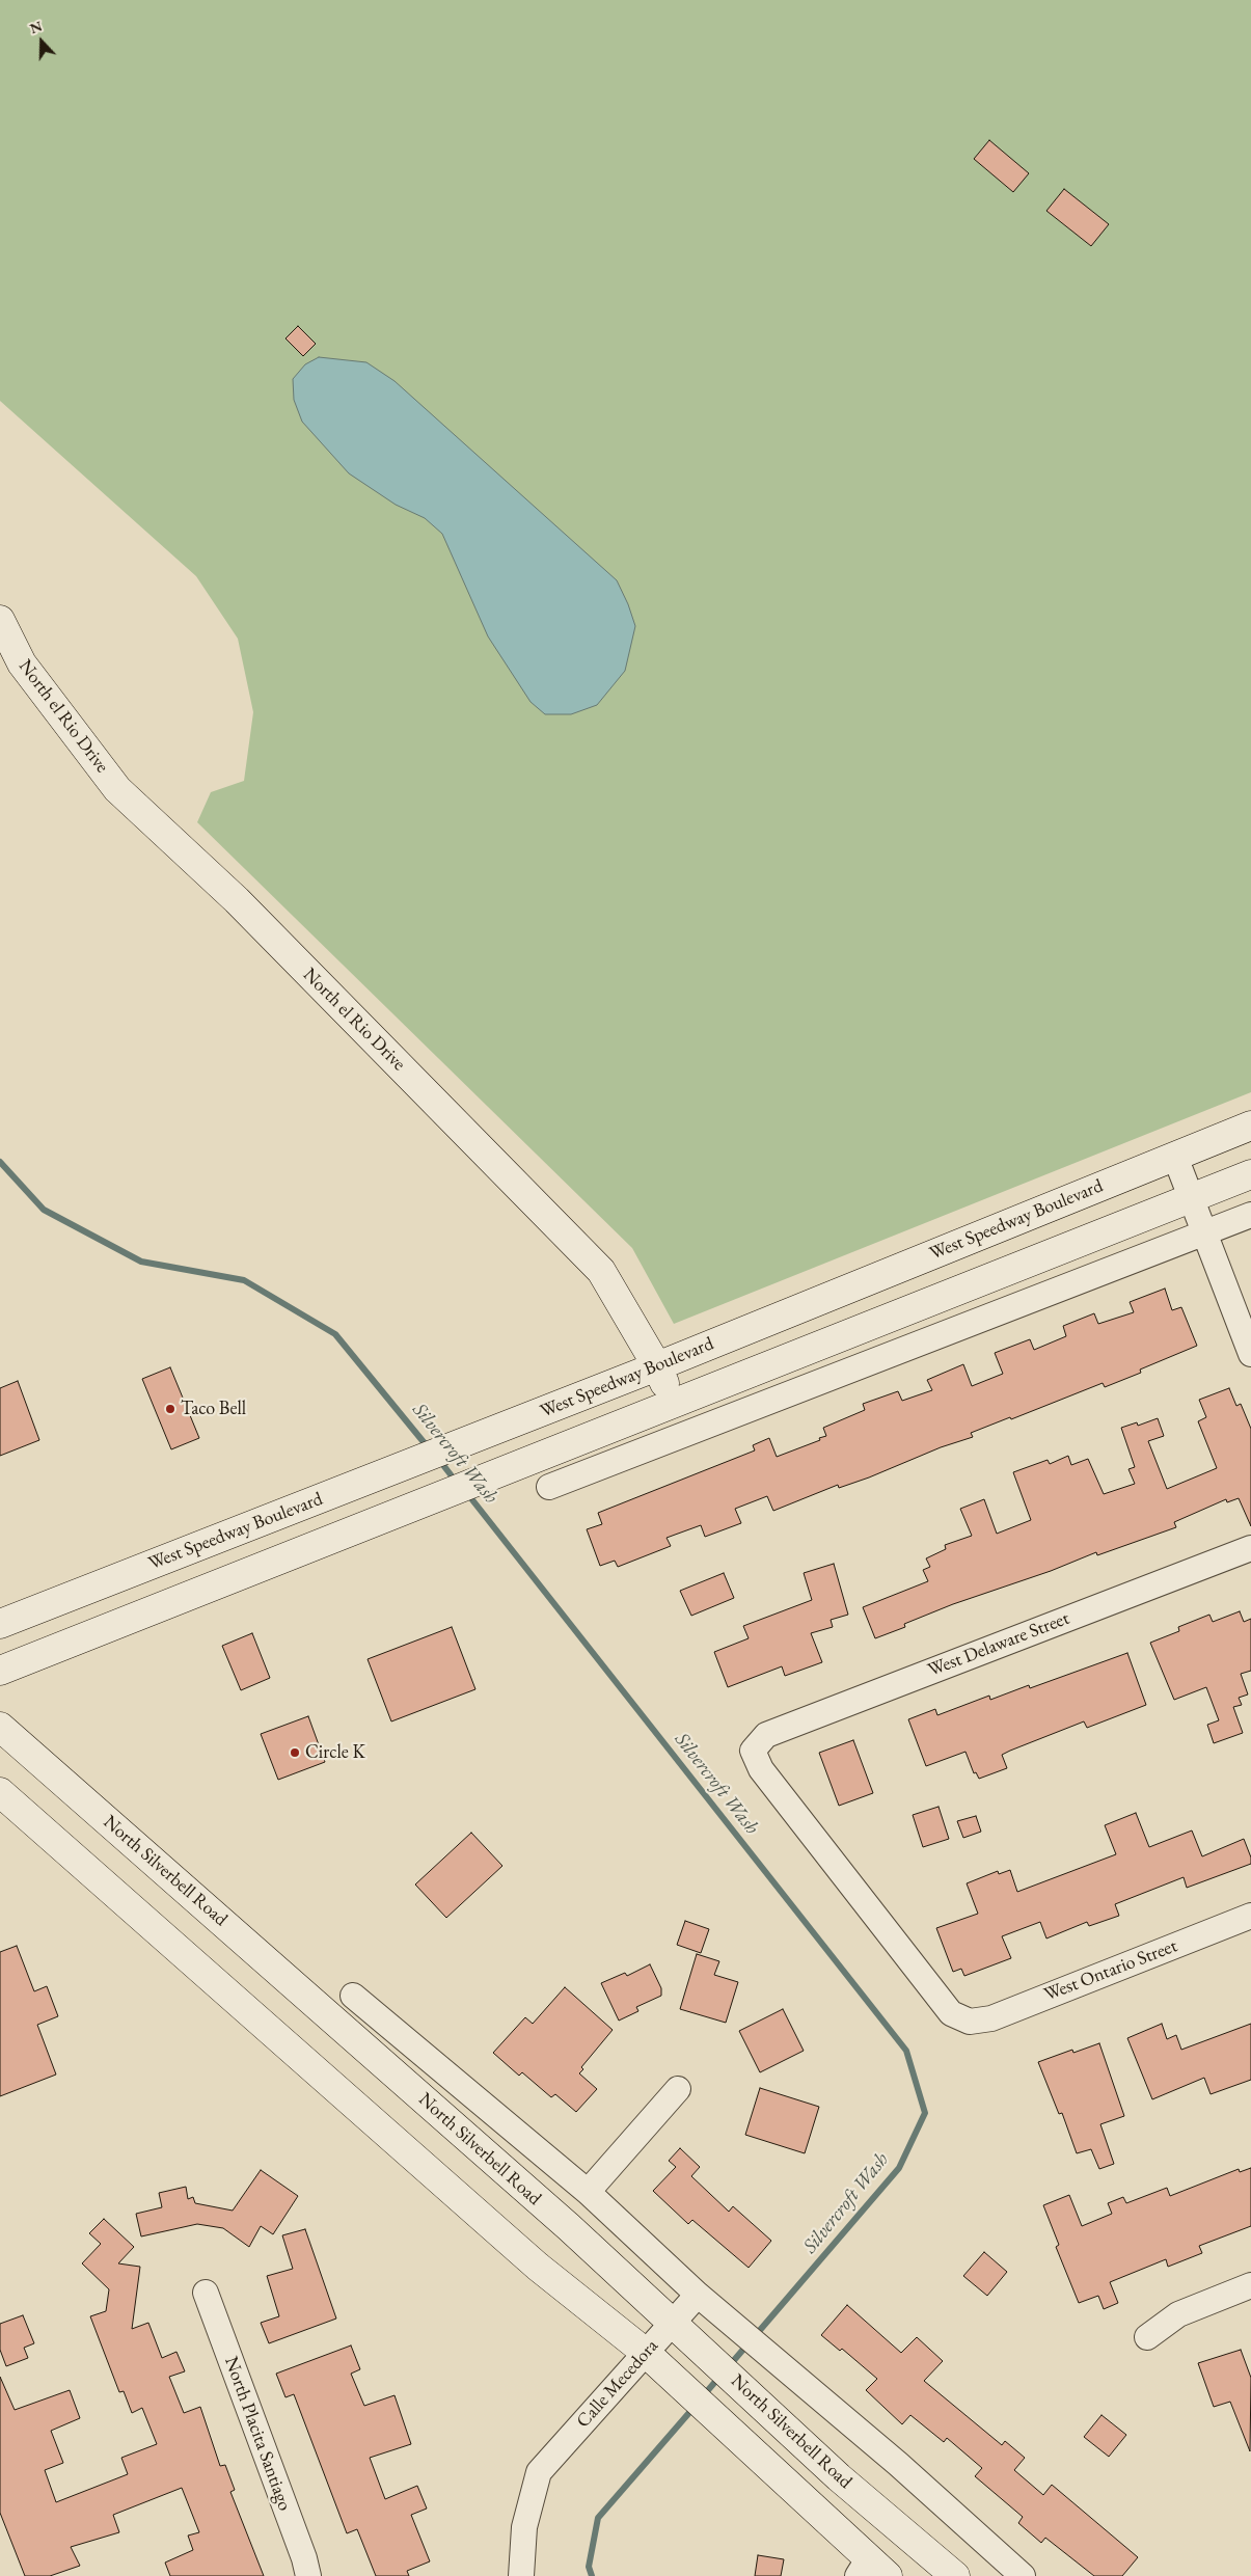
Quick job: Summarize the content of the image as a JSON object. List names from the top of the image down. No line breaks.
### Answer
{"streets":{"main road":["North el Rio Drive","West Speedway Boulevard","North Silverbell Road"],"street":["West Delaware Street","West Ontario Street","Calle Mecedora","North Placita Santiago"]},"crossings":[["North el Rio Drive","West Speedway Boulevard"],["West Delaware Street","West Ontario Street"],["North Silverbell Road","Calle Mecedora"]],"water":["Silvercroft Wash"],"places":["Taco Bell","Circle K"],"north":"top"}
